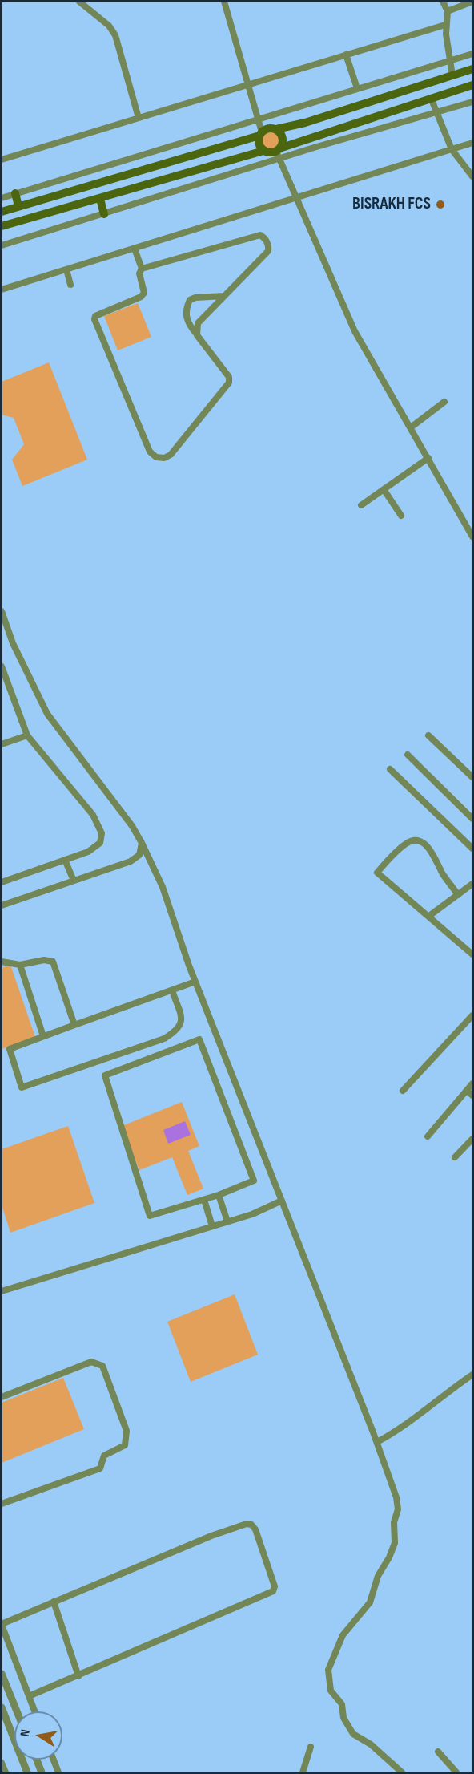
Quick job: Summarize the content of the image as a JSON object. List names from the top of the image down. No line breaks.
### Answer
{"places":["BISRAKH FCS"],"north":"left"}
